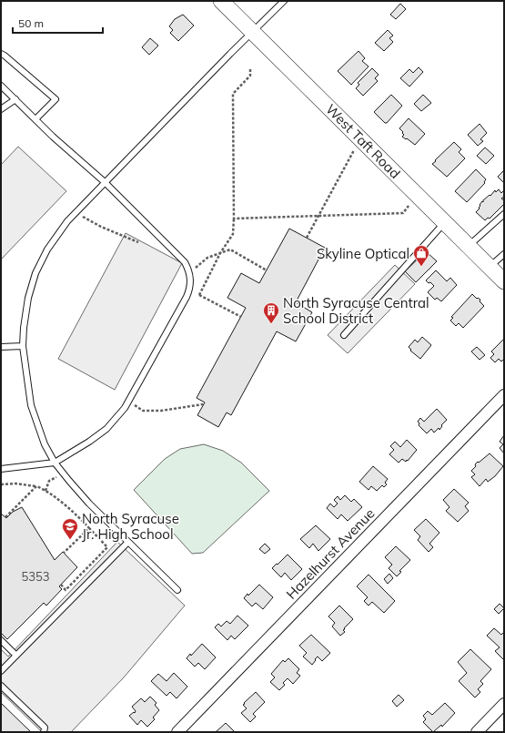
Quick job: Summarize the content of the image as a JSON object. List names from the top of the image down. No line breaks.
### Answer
{"streets":{"main road":["West Taft Road"],"street":["Hazelhurst Avenue"]},"places":{"shop":["Skyline Optical"],"building":["North Syracuse Central School District"],"school or university":["North Syracuse Jr. High School"]},"house_numbers":["5353"],"scale_bar":"50 m"}
